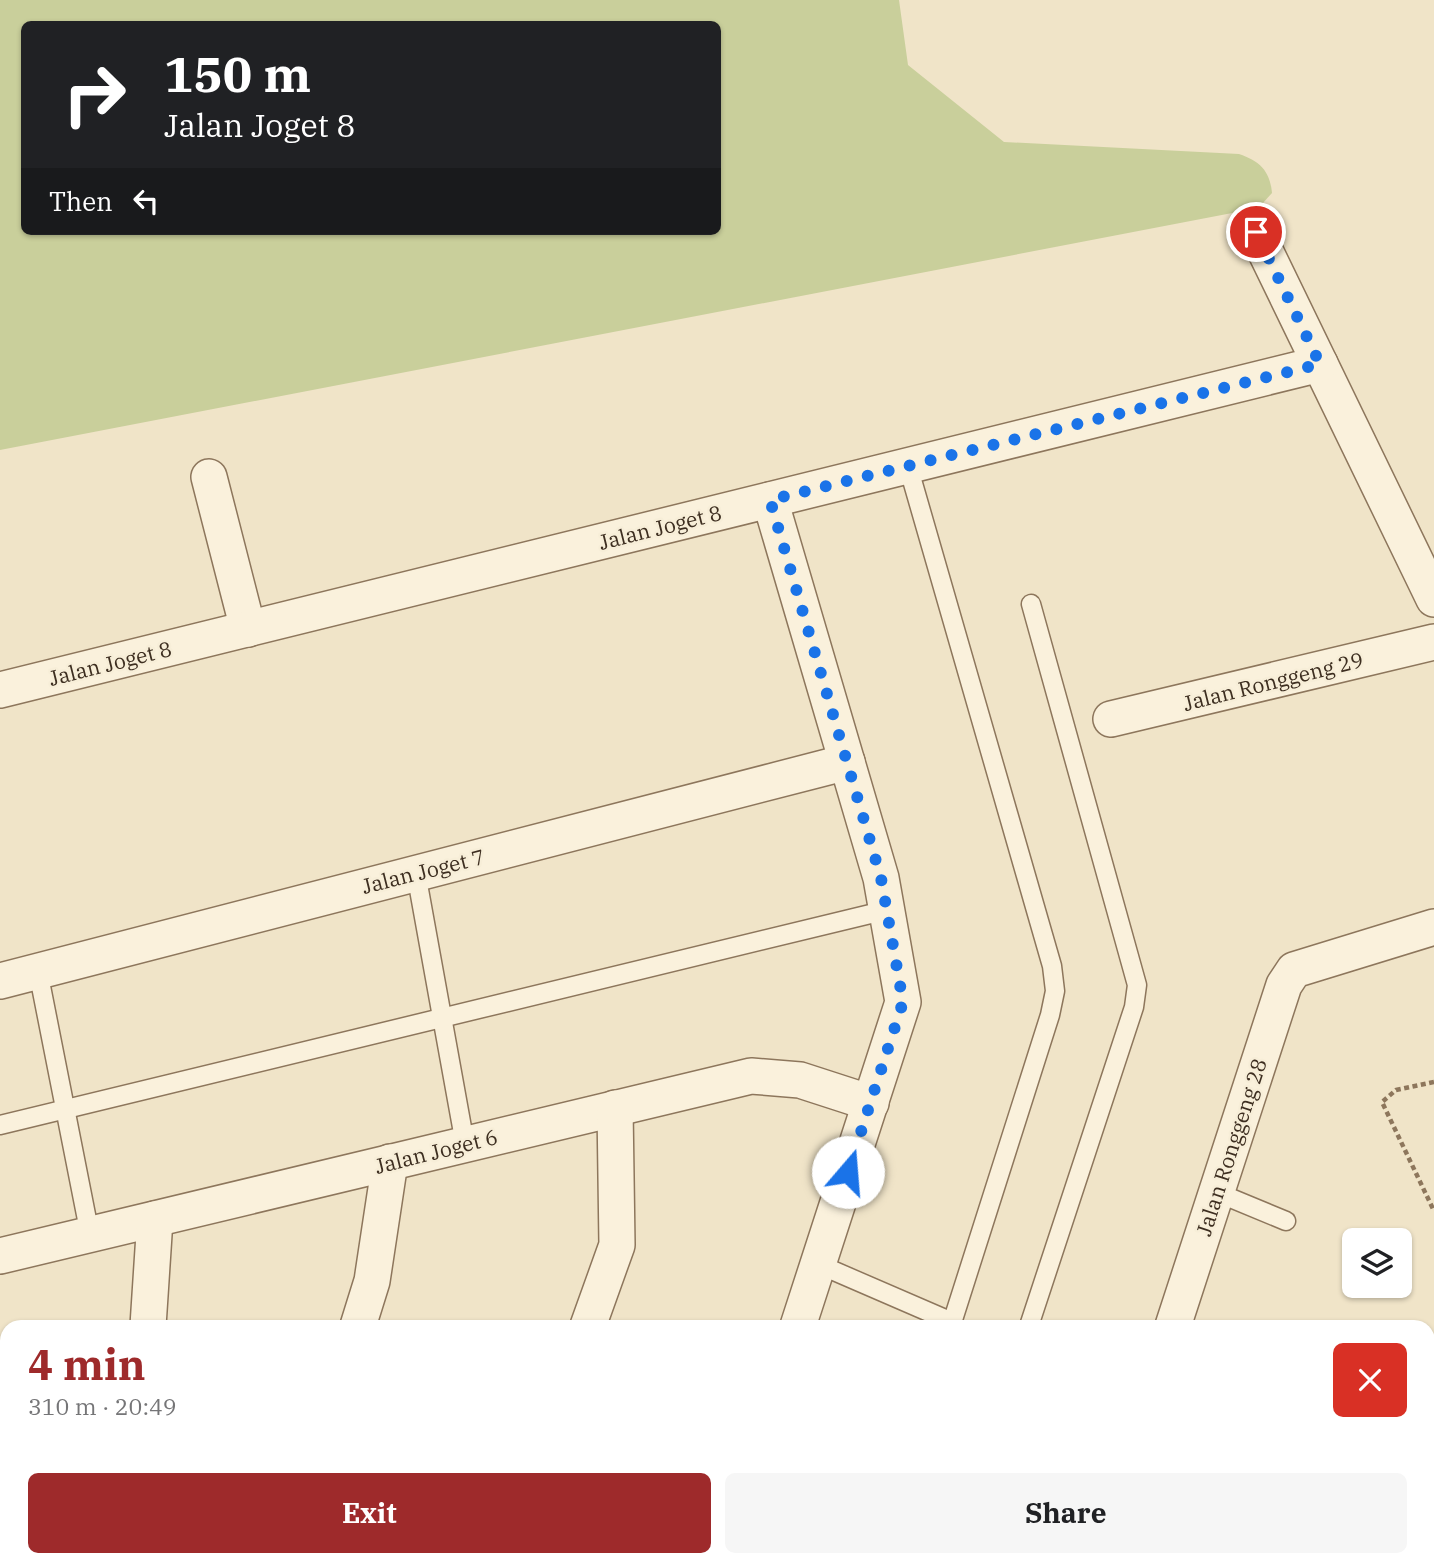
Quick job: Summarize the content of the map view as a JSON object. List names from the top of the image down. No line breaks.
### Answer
{"streets":{"street":["Jalan Joget 8","Jalan Ronggeng 29","Jalan Joget 7","Jalan Ronggeng 28","Jalan Joget 6"]},"page":{"turn":["150 m","Jalan Joget 8"],"then":"Then","heading":["4 min","310 m · 20:49"],"buttons":["Exit","Share"]}}
